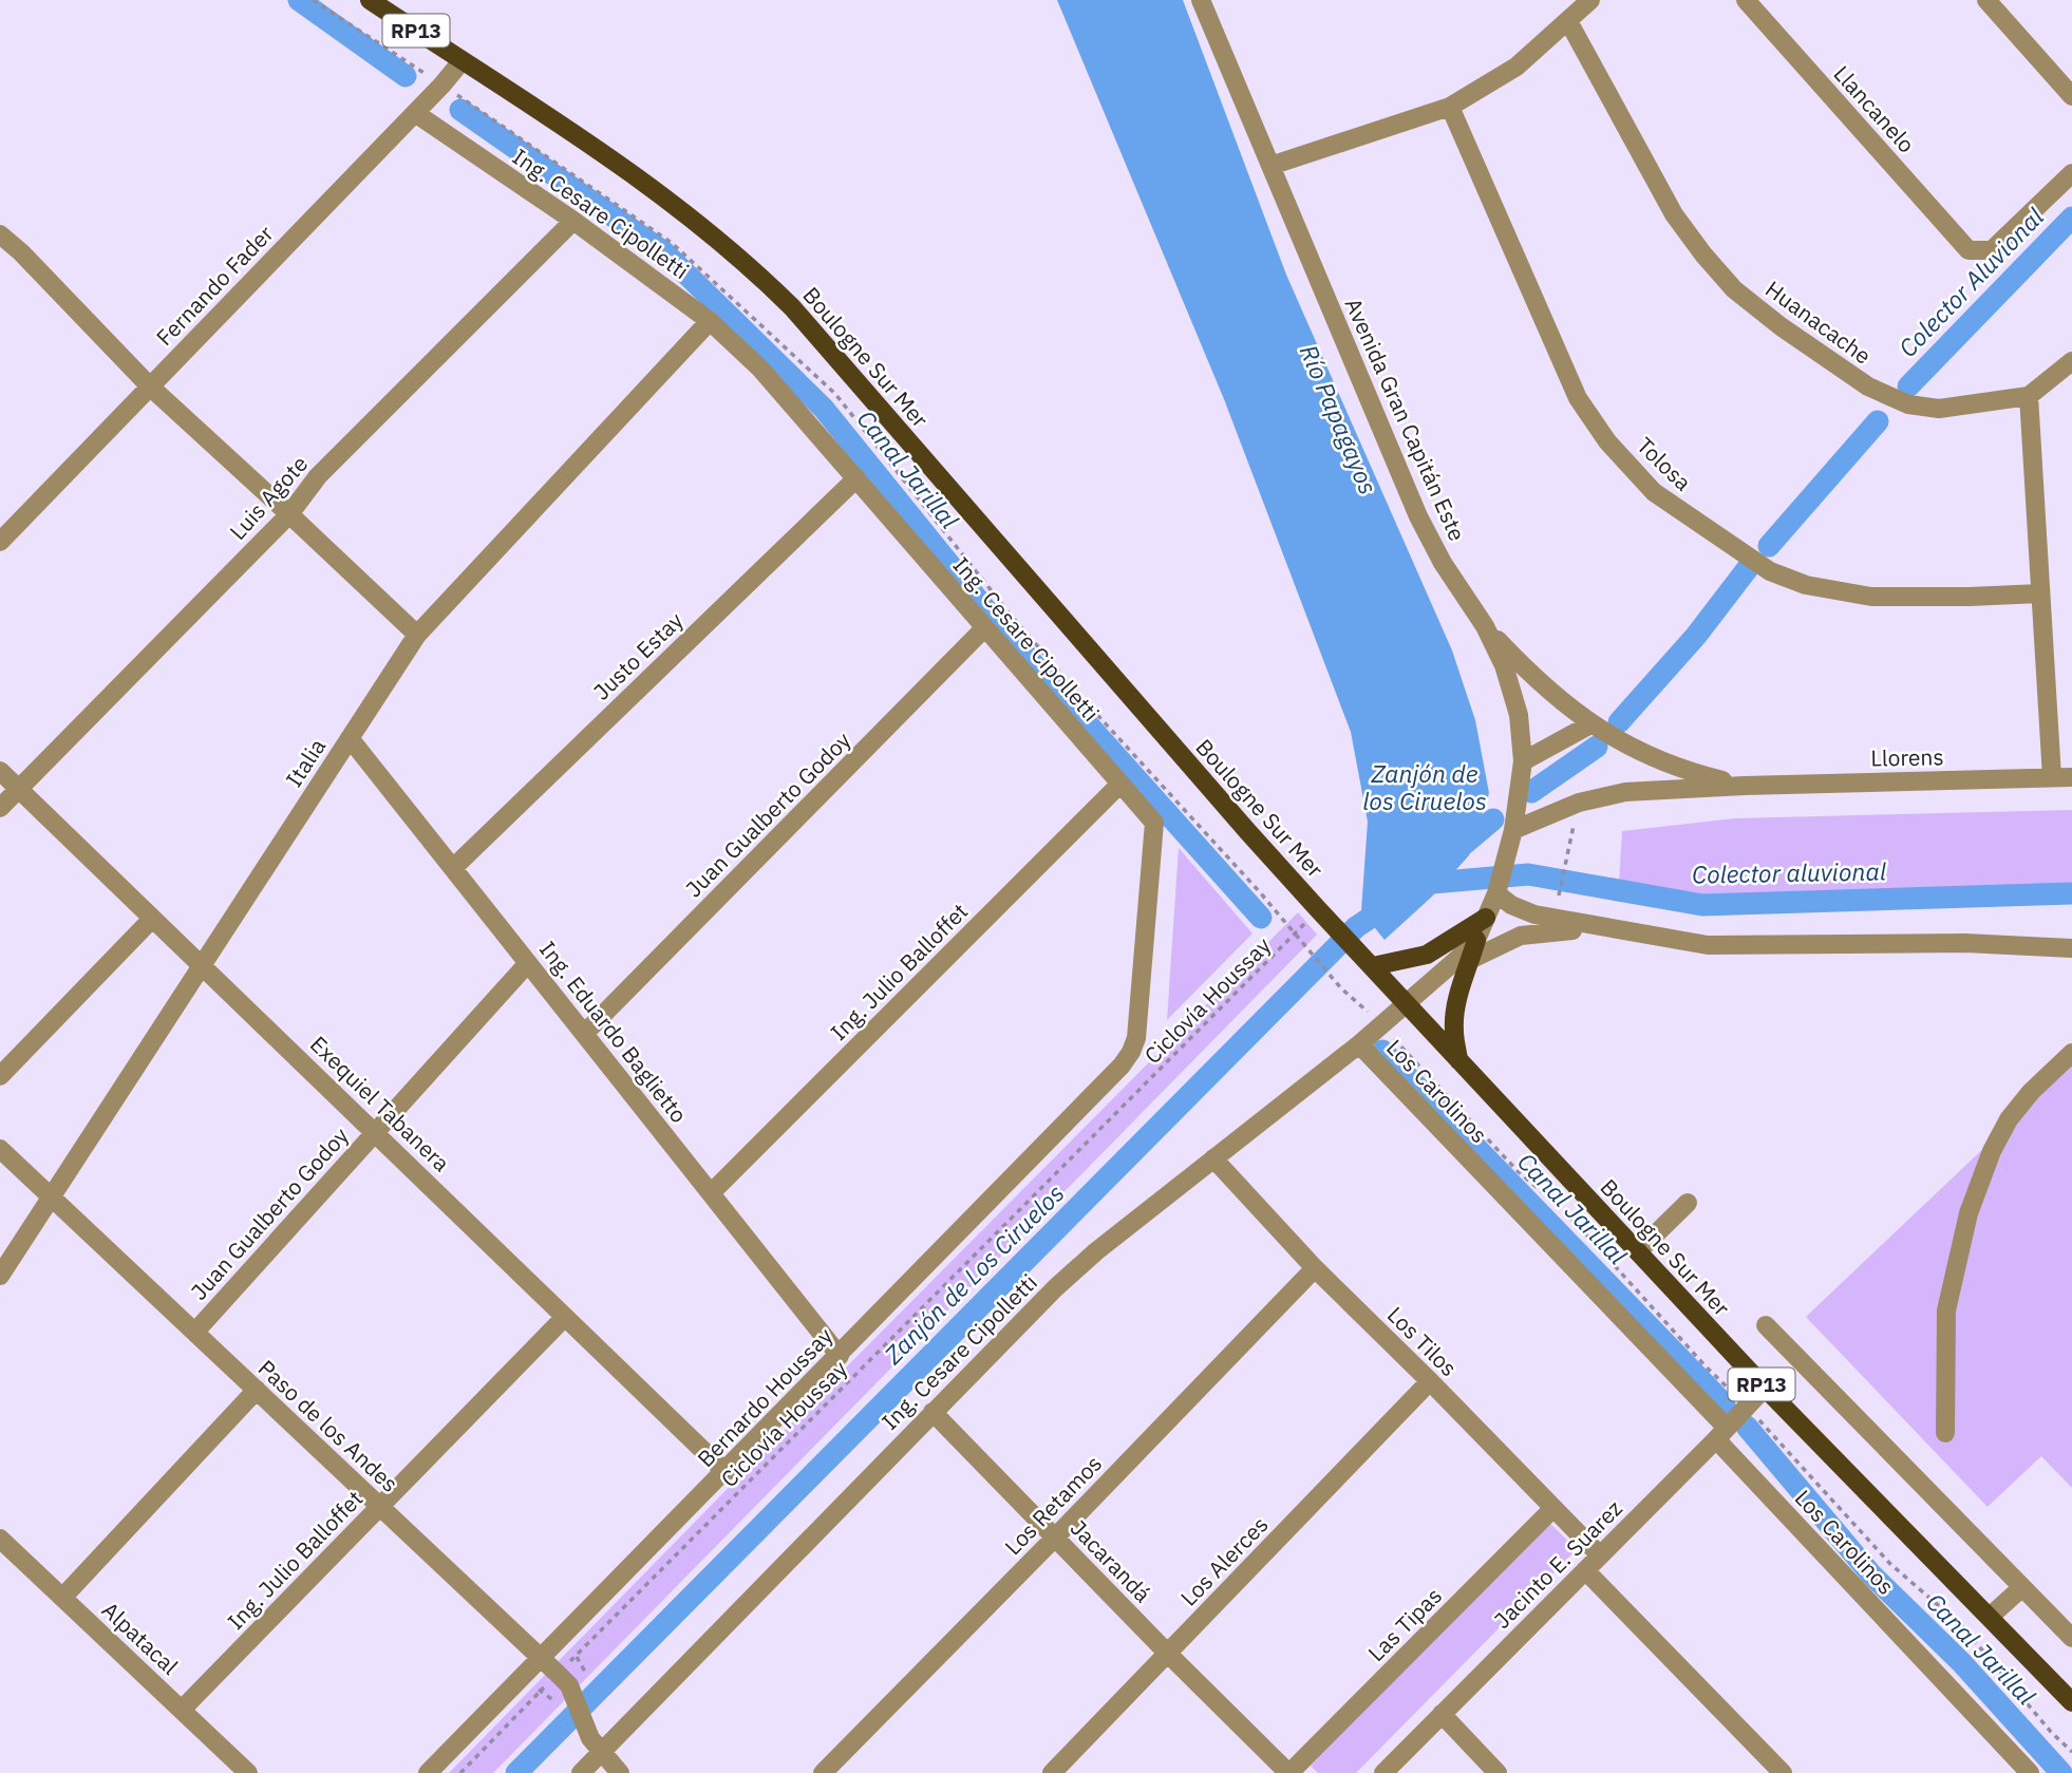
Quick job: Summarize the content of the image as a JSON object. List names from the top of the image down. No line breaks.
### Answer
{"streets":{"main road":["RP13","Boulogne Sur Mer"],"street":["Llancanelo","Ing. Cesare Cipolletti","Fernando Fader","Huanacache","Avenida Gran Capitán Este","Tolosa","Luis Agote","Justo Estay","Llorens","Italia","Juan Gualberto Godoy","Ing. Julio Balloffet","Ing. Eduardo Baglietto","Los Carolinos","Exequiel Tabanera","Los Tilos","Bernardo Houssay","Paso de los Andes","Los Retamos","Jacarandá","Los Alerces","Jacinto E. Suarez","Las Tipas","Alpatacal"],"path":["Ciclovía Houssay"]},"crossings":[["Ing. Cesare Cipolletti","Fernando Fader"],["Ing. Cesare Cipolletti","Boulogne Sur Mer"],["Ing. Cesare Cipolletti","Avenida Gran Capitán Este"],["Ing. Cesare Cipolletti","Luis Agote"],["Ing. Cesare Cipolletti","Justo Estay"],["Ing. Cesare Cipolletti","Italia"],["Ing. Cesare Cipolletti","Juan Gualberto Godoy"],["Ing. Cesare Cipolletti","Ing. Julio Balloffet"],["Ing. Cesare Cipolletti","Los Carolinos"],["Ing. Cesare Cipolletti","Los Tilos"],["Ing. Cesare Cipolletti","Bernardo Houssay"],["Ing. Cesare Cipolletti","Paso de los Andes"],["Ing. Cesare Cipolletti","Jacarandá"],["Fernando Fader","Boulogne Sur Mer"],["Boulogne Sur Mer","Avenida Gran Capitán Este"],["Boulogne Sur Mer","Ciclovía Houssay"],["Boulogne Sur Mer","Jacinto E. Suarez"],["Avenida Gran Capitán Este","Llorens"],["Luis Agote","Exequiel Tabanera"],["Justo Estay","Ing. Eduardo Baglietto"],["Italia","Ing. Eduardo Baglietto"],["Italia","Exequiel Tabanera"],["Italia","Paso de los Andes"],["Juan Gualberto Godoy","Ing. Eduardo Baglietto"],["Juan Gualberto Godoy","Exequiel Tabanera"],["Juan Gualberto Godoy","Paso de los Andes"],["Ing. Julio Balloffet","Ing. Eduardo Baglietto"],["Ing. Julio Balloffet","Exequiel Tabanera"],["Ing. Julio Balloffet","Paso de los Andes"],["Ing. Julio Balloffet","Alpatacal"],["Ciclovía Houssay","Paso de los Andes"],["Ing. Eduardo Baglietto","Bernardo Houssay"],["Los Carolinos","Jacinto E. Suarez"],["Exequiel Tabanera","Bernardo Houssay"],["Los Tilos","Los Retamos"],["Los Tilos","Los Alerces"],["Los Tilos","Jacinto E. Suarez"],["Los Tilos","Las Tipas"],["Bernardo Houssay","Paso de los Andes"],["Los Retamos","Jacarandá"],["Jacarandá","Los Alerces"],["Jacarandá","Las Tipas"]],"water":["Colector Aluvional","Río Papagayos","Canal Jarillal","Zanjón de los Ciruelos","Colector aluvional","Zanjón de Los Ciruelos"]}
